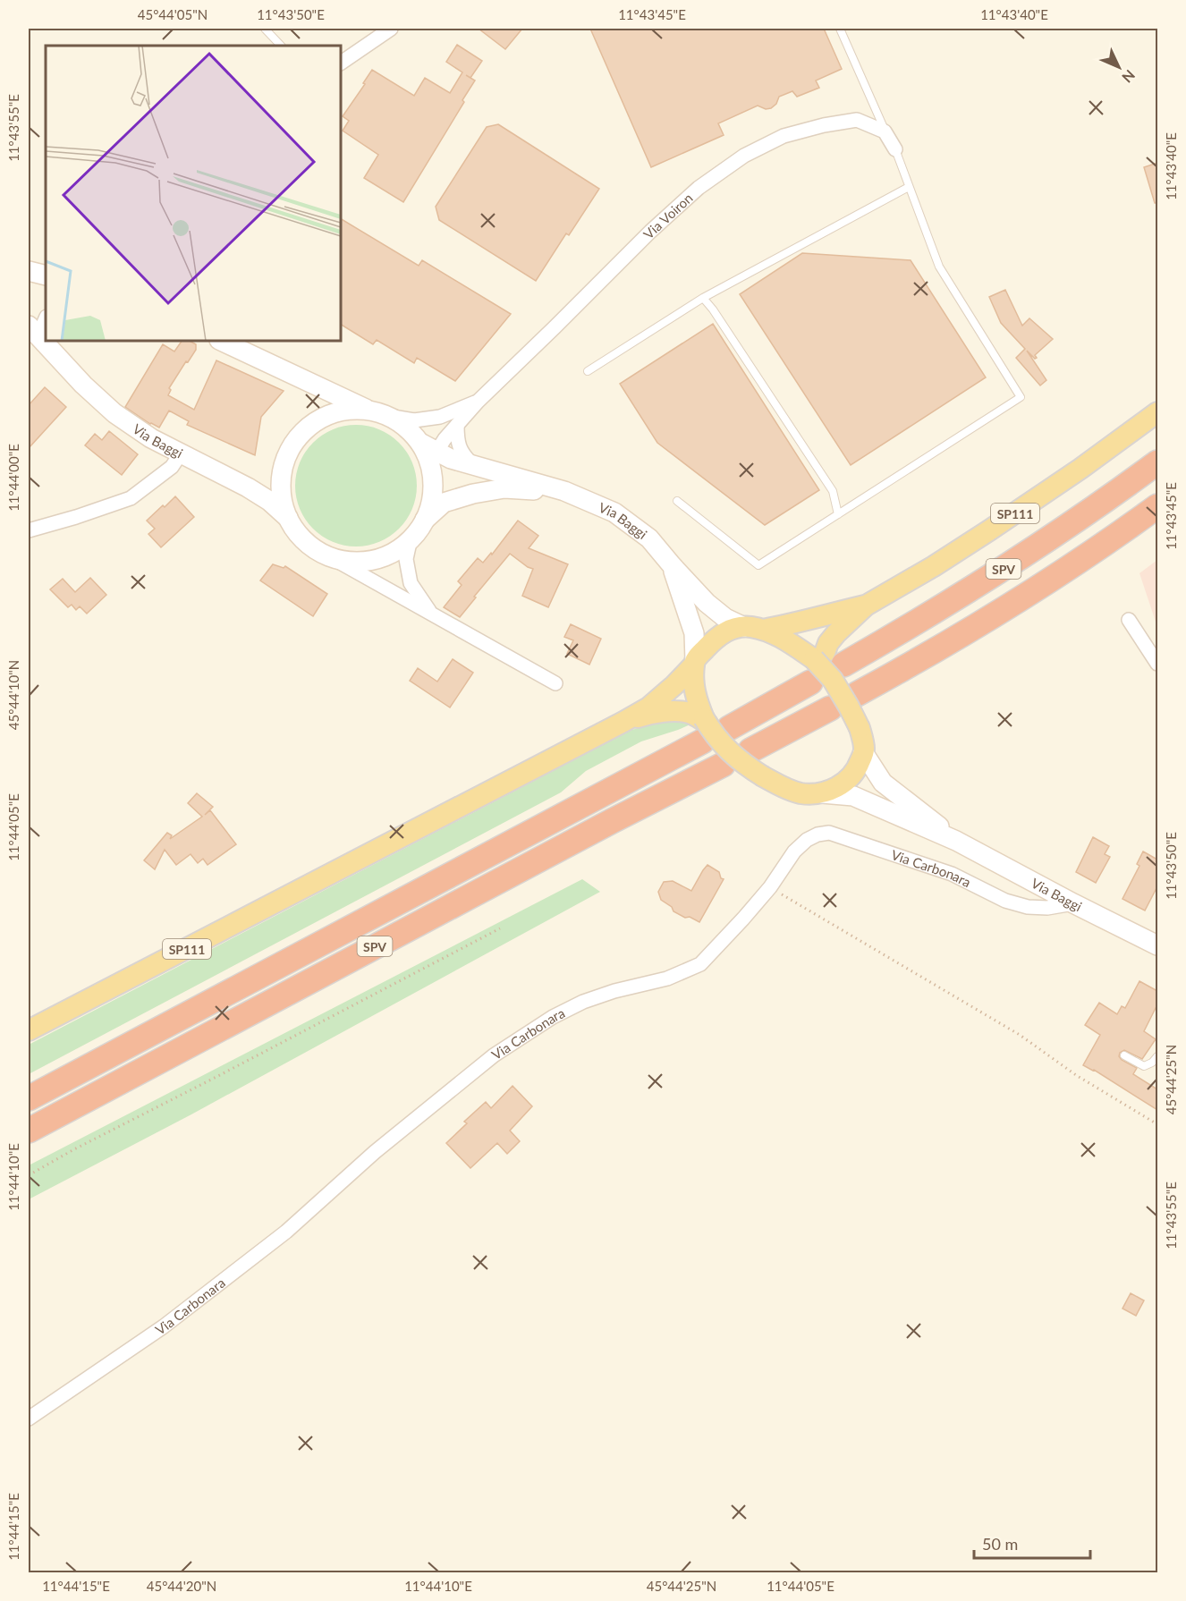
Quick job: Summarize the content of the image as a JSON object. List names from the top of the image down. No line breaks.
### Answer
{"streets":{"highway":["SPV"],"main road":["Via Baggi","SP111"],"street":["Via Voiron","Via Carbonara"]},"crossings":[["Via Voiron","Via Baggi"],["Via Baggi","SP111"],["Via Baggi","Via Carbonara"],["SP111","SPV"]],"scale_bar":"50 m","north":"bottom right","coordinates":["45°44'05\"N","11°43'50\"E","11°43'45\"E","11°43'40\"E","11°43'55\"E","11°44'00\"E","45°44'10\"N","11°44'05\"E","45°44'25\"N","11°44'10\"E","11°44'15\"E","45°44'20\"N"]}
